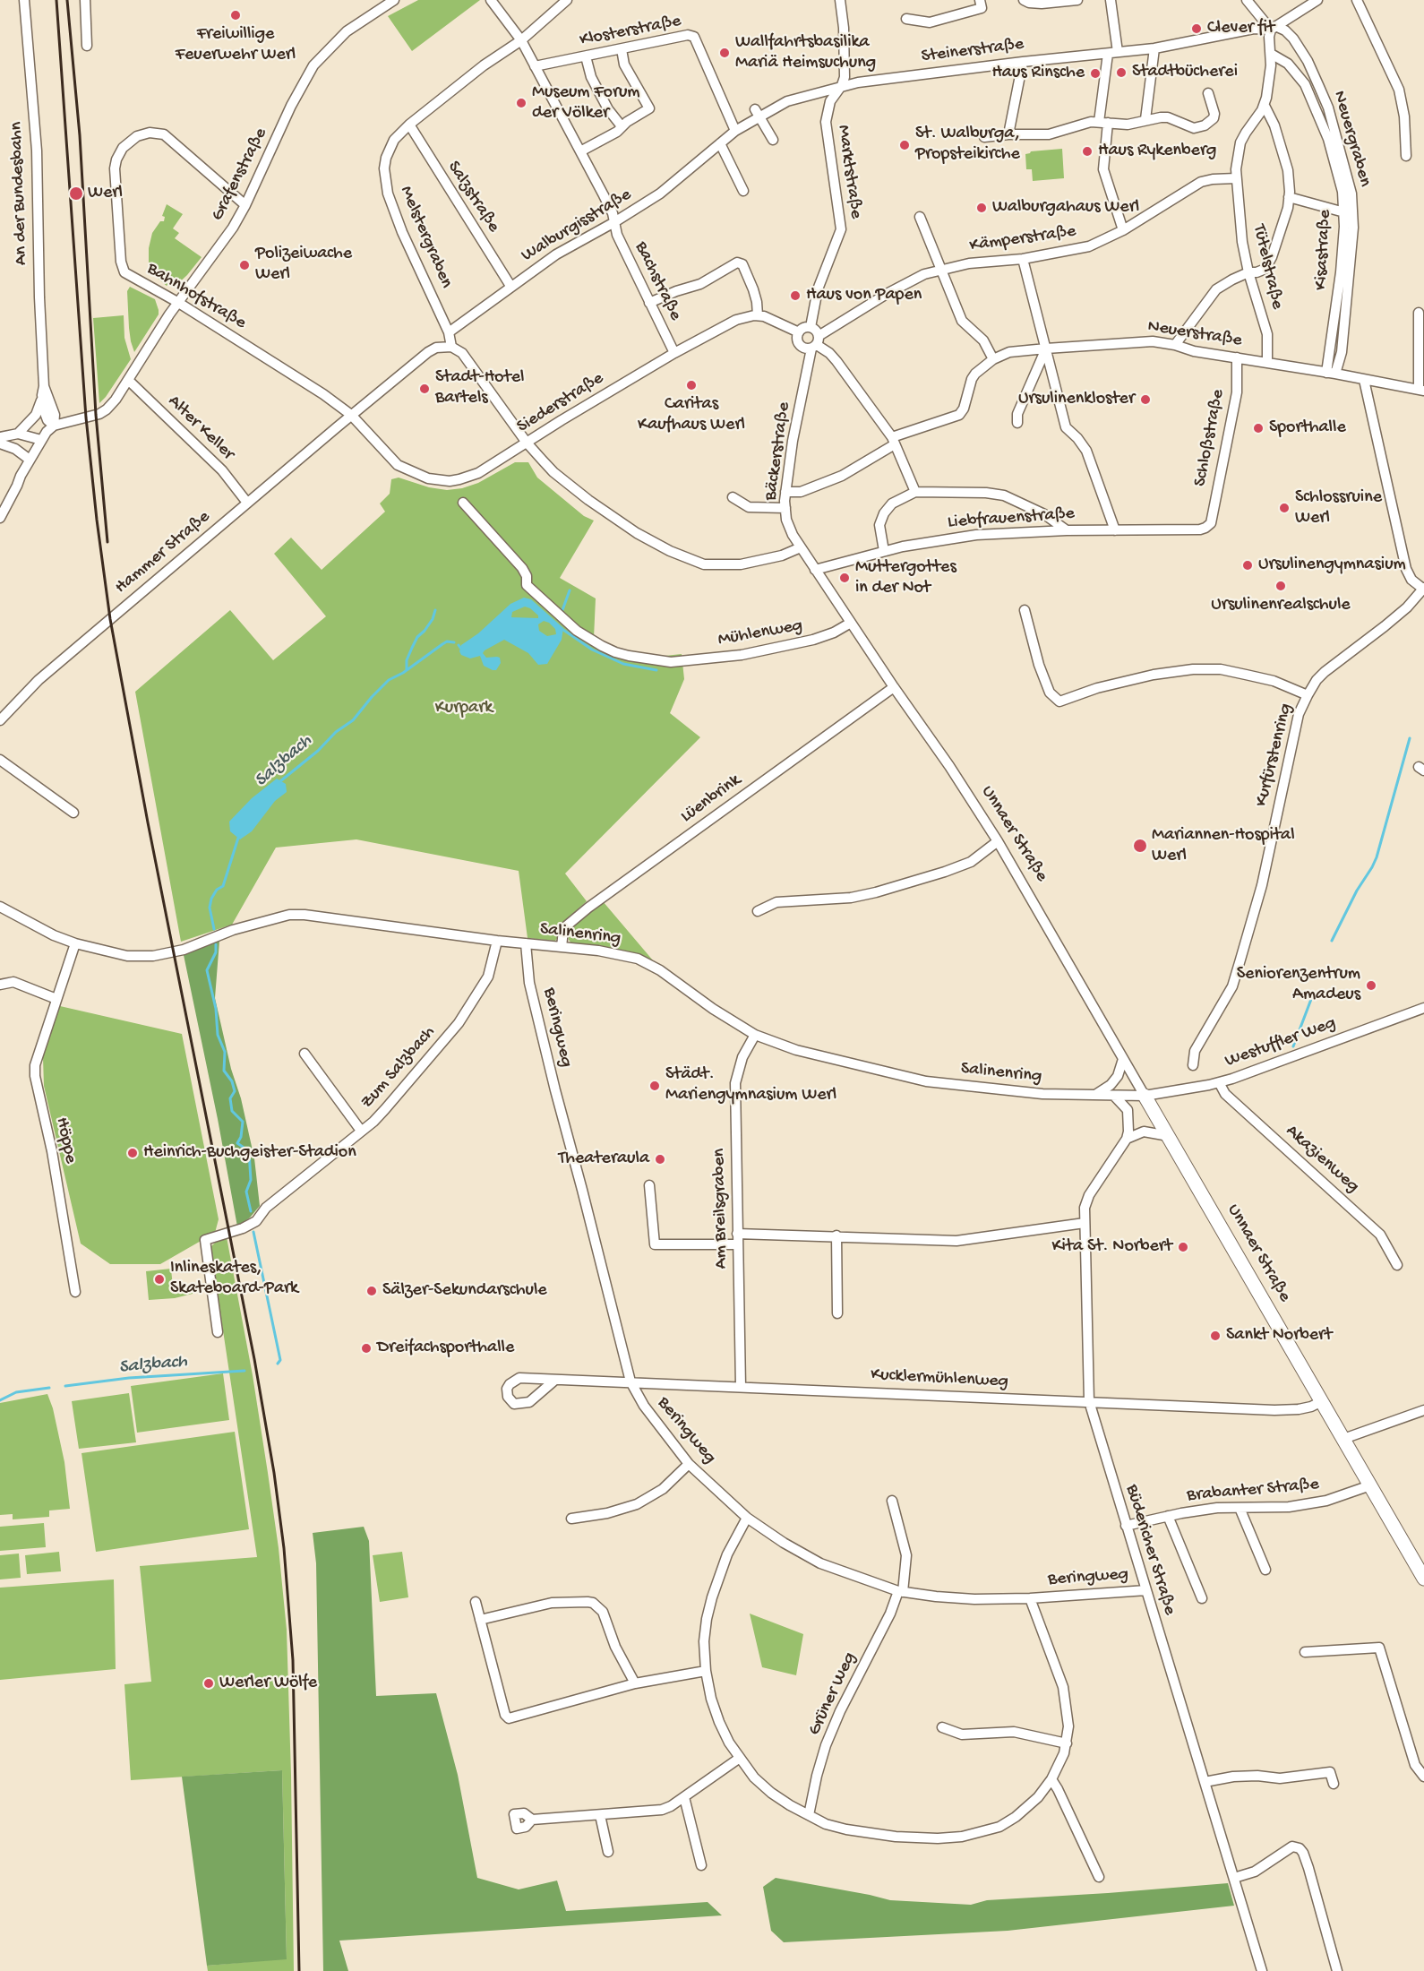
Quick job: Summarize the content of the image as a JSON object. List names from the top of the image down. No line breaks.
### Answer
{"streets":{"street":["Klosterstraße","Steinerstraße","Neuergraben","Marktstraße","Grafenstraße","An der Bundesbahn","Salzstraße","Walburgisstraße","Melstergraben","Kämperstraße","Kisastraße","Tütelstraße","Bachstraße","Bahnhofstraße","Neuerstraße","Siederstraße","Alter Keller","Schloßstraße","Bäckerstraße","Liebfrauenstraße","Hammer Straße","Mühlenweg","Kurfürstenring","Lüenbrink","Unnaer Straße","Salinenring","Beringweg","Westuffler Weg","Zum Salzbach","Höppe","Akazienweg","Am Breilsgraben","Kucklermühlenweg","Brabanter Straße","Büdericher Straße","Grüner Weg"]},"crossings":[["Klosterstraße","Walburgisstraße"],["Klosterstraße","Bachstraße"],["Steinerstraße","Neuergraben"],["Steinerstraße","Marktstraße"],["Steinerstraße","Walburgisstraße"],["Neuergraben","Kisastraße"],["Neuergraben","Neuerstraße"],["Marktstraße","Walburgisstraße"],["Marktstraße","Kämperstraße"],["Marktstraße","Bäckerstraße"],["Grafenstraße","An der Bundesbahn"],["Grafenstraße","Bahnhofstraße"],["Grafenstraße","Alter Keller"],["Salzstraße","Walburgisstraße"],["Salzstraße","Melstergraben"],["Walburgisstraße","Melstergraben"],["Walburgisstraße","Bachstraße"],["Melstergraben","Bachstraße"],["Kämperstraße","Tütelstraße"],["Kämperstraße","Bäckerstraße"],["Kisastraße","Neuerstraße"],["Tütelstraße","Neuerstraße"],["Bachstraße","Siederstraße"],["Bahnhofstraße","Siederstraße"],["Bahnhofstraße","Hammer Straße"],["Neuerstraße","Schloßstraße"],["Siederstraße","Hammer Straße"],["Alter Keller","Hammer Straße"],["Schloßstraße","Liebfrauenstraße"],["Bäckerstraße","Liebfrauenstraße"],["Bäckerstraße","Mühlenweg"],["Bäckerstraße","Unnaer Straße"],["Lüenbrink","Unnaer Straße"],["Lüenbrink","Salinenring"],["Unnaer Straße","Salinenring"],["Unnaer Straße","Westuffler Weg"],["Unnaer Straße","Kucklermühlenweg"],["Unnaer Straße","Brabanter Straße"],["Salinenring","Beringweg"],["Salinenring","Westuffler Weg"],["Salinenring","Zum Salzbach"],["Salinenring","Höppe"],["Salinenring","Am Breilsgraben"],["Beringweg","Kucklermühlenweg"],["Beringweg","Büdericher Straße"],["Beringweg","Grüner Weg"],["Westuffler Weg","Akazienweg"],["Am Breilsgraben","Kucklermühlenweg"],["Kucklermühlenweg","Büdericher Straße"],["Brabanter Straße","Büdericher Straße"]],"water":["Salzbach"],"parks":["Kurpark"],"places":["Freiwillige Feuerwehr Werl","Clever fit","Wallfahrtsbasilika Mariä Heimsuchung","Stadtbücherei","Haus Rinsche","Museum Forum der Völker","St. Walburga, Propsteikirche","Haus Rykenberg","Werl","Walburgahaus Werl","Polizeiwache Werl","Haus von Papen","Caritas Kaufhaus Werl","Stadt-Hotel Bartels","Ursulinenkloster","Sporthalle","Schlossruine Werl","Ursulinengymnasium","Muttergottes in der Not","Ursulinenrealschule","Mariannen-Hospital Werl","Seniorenzentrum Amadeus","Städt. Mariengymnasium Werl","Heinrich-Buchgeister-Stadion","Theateraula","Kita St. Norbert","Inlineskates, Skateboard-Park","Sälzer-Sekundarschule","Sankt Norbert","Dreifachsporthalle","Werler Wölfe"]}
